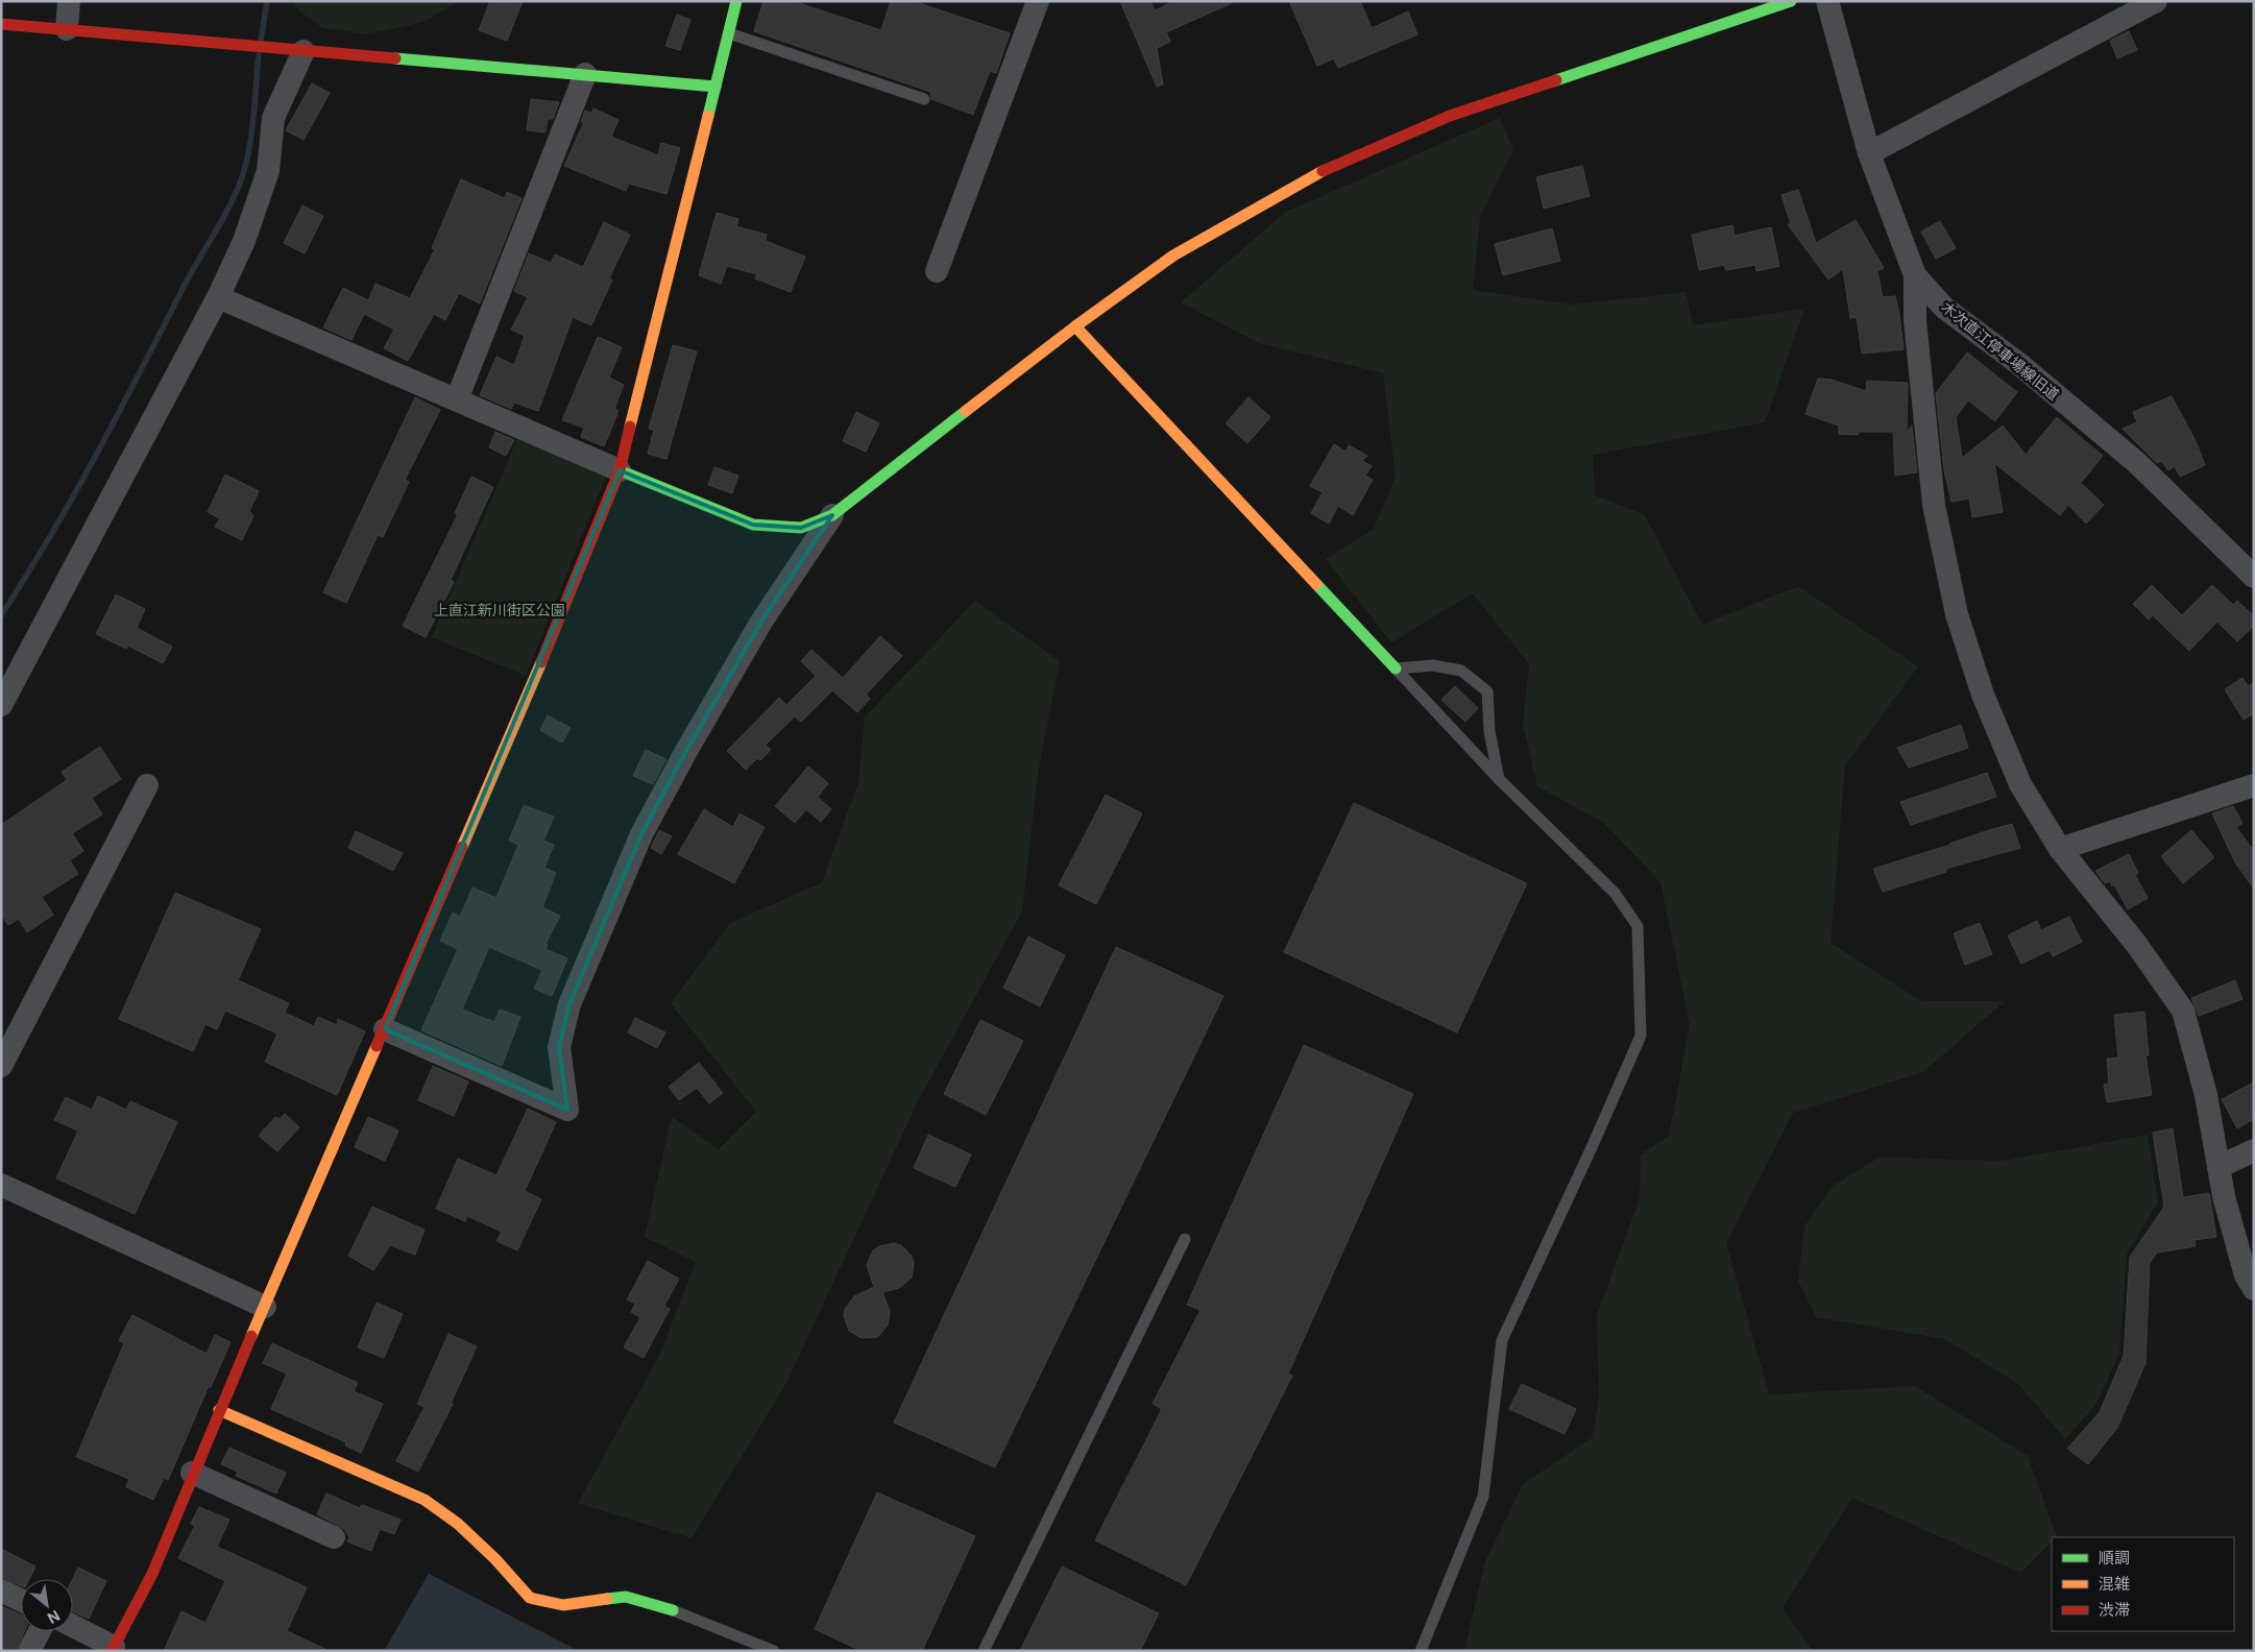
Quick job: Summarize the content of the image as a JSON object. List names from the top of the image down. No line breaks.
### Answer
{"streets":{"street":["木次直江停車場線旧道"]},"parks":["上直江新川街区公園"],"legend":["順調","混雑","渋滞"],"north":"bottom right"}
